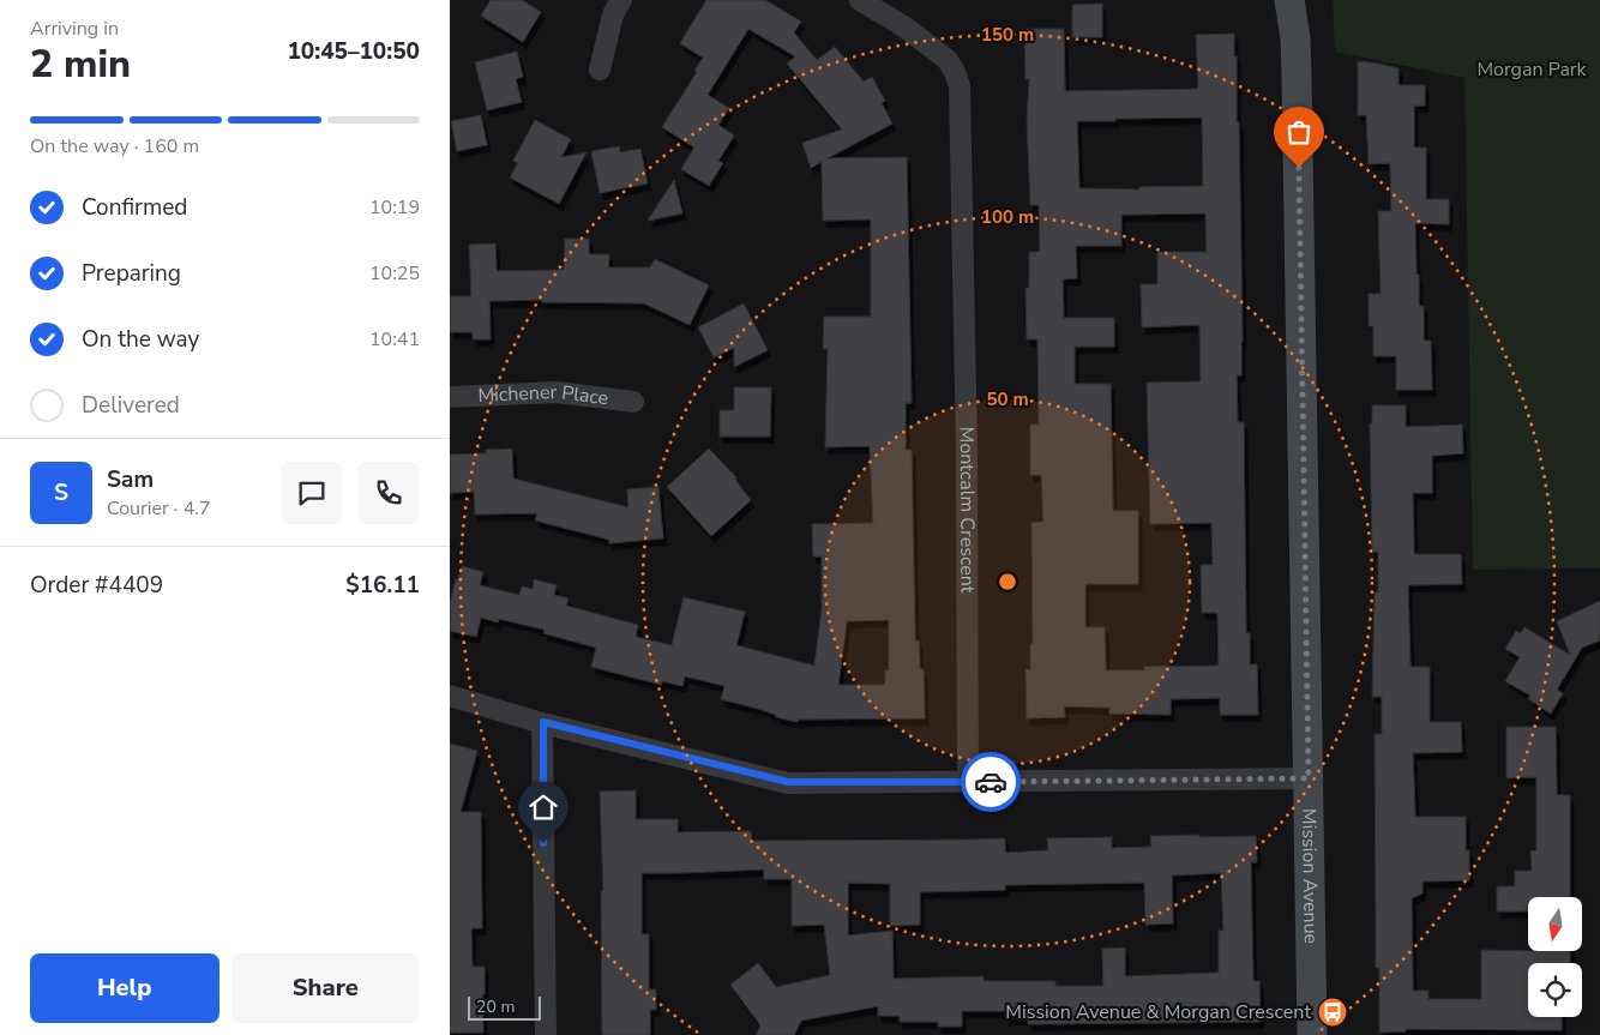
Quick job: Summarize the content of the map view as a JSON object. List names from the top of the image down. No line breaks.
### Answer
{"streets":{"street":["Michener Place","Montcalm Crescent","Mission Avenue"]},"parks":["Morgan Park"],"places":{"bus stop":["Mission Avenue & Morgan Crescent"]},"scale_bar":"20 m","north":"bottom","page":{"heading":["2 min","Arriving in","10:45–10:50"],"panel":["Sam","Courier · 4.7","Order #4409","$16.11"],"bar":"On the way · 160 m","list":[["Confirmed","10:19"],["Preparing","10:25"],["On the way","10:41"],"Delivered"],"round":"S","buttons":["Help","Share"],"scale":"20 m"},"rings":["150 m","100 m","50 m"]}
